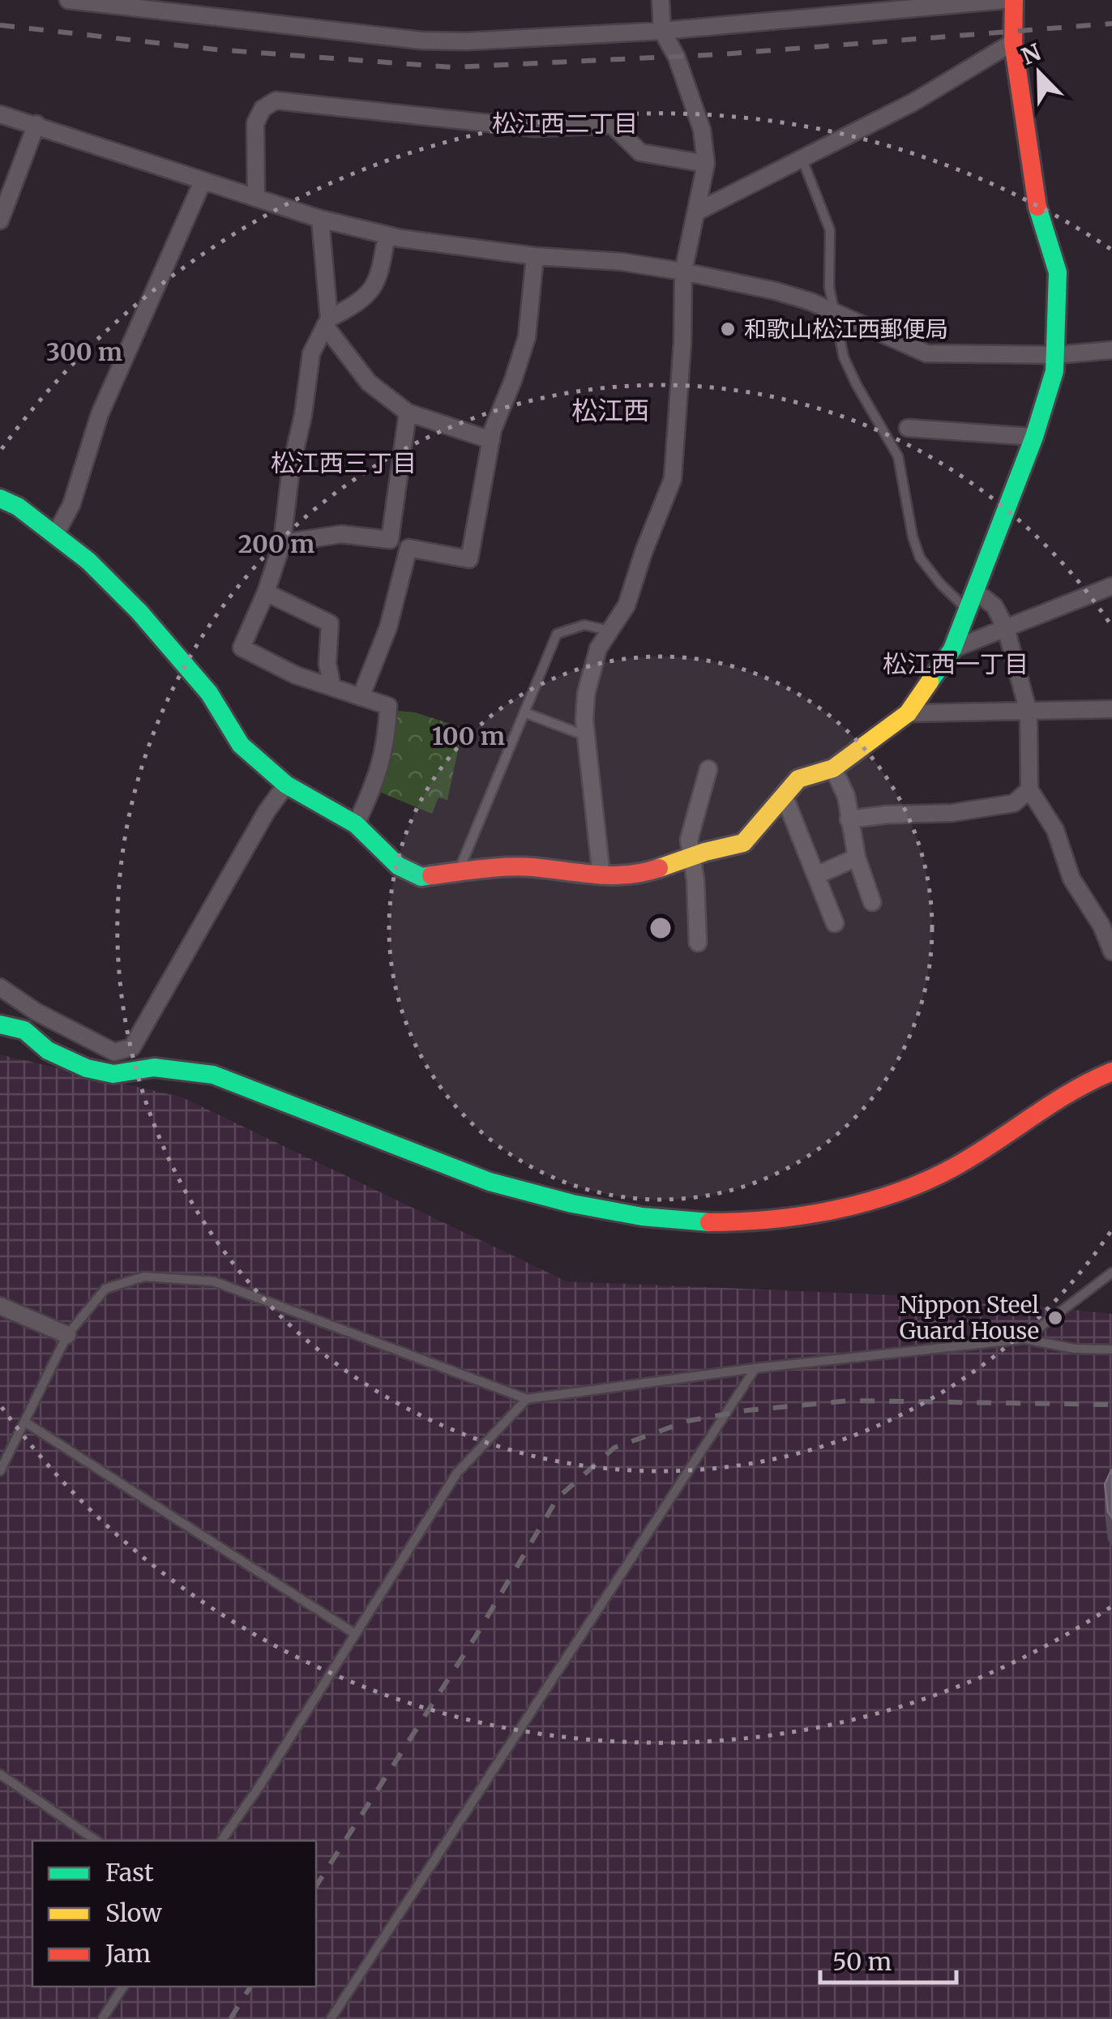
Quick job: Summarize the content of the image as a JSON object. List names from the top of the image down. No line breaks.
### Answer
{"districts":["松江西二丁目","松江西","松江西三丁目","松江西一丁目"],"places":["和歌山松江西郵便局","Nippon Steel Guard House"],"legend":["Fast","Slow","Jam"],"scale_bar":"50 m","north":"top left","rings":["300 m","200 m","100 m"]}
